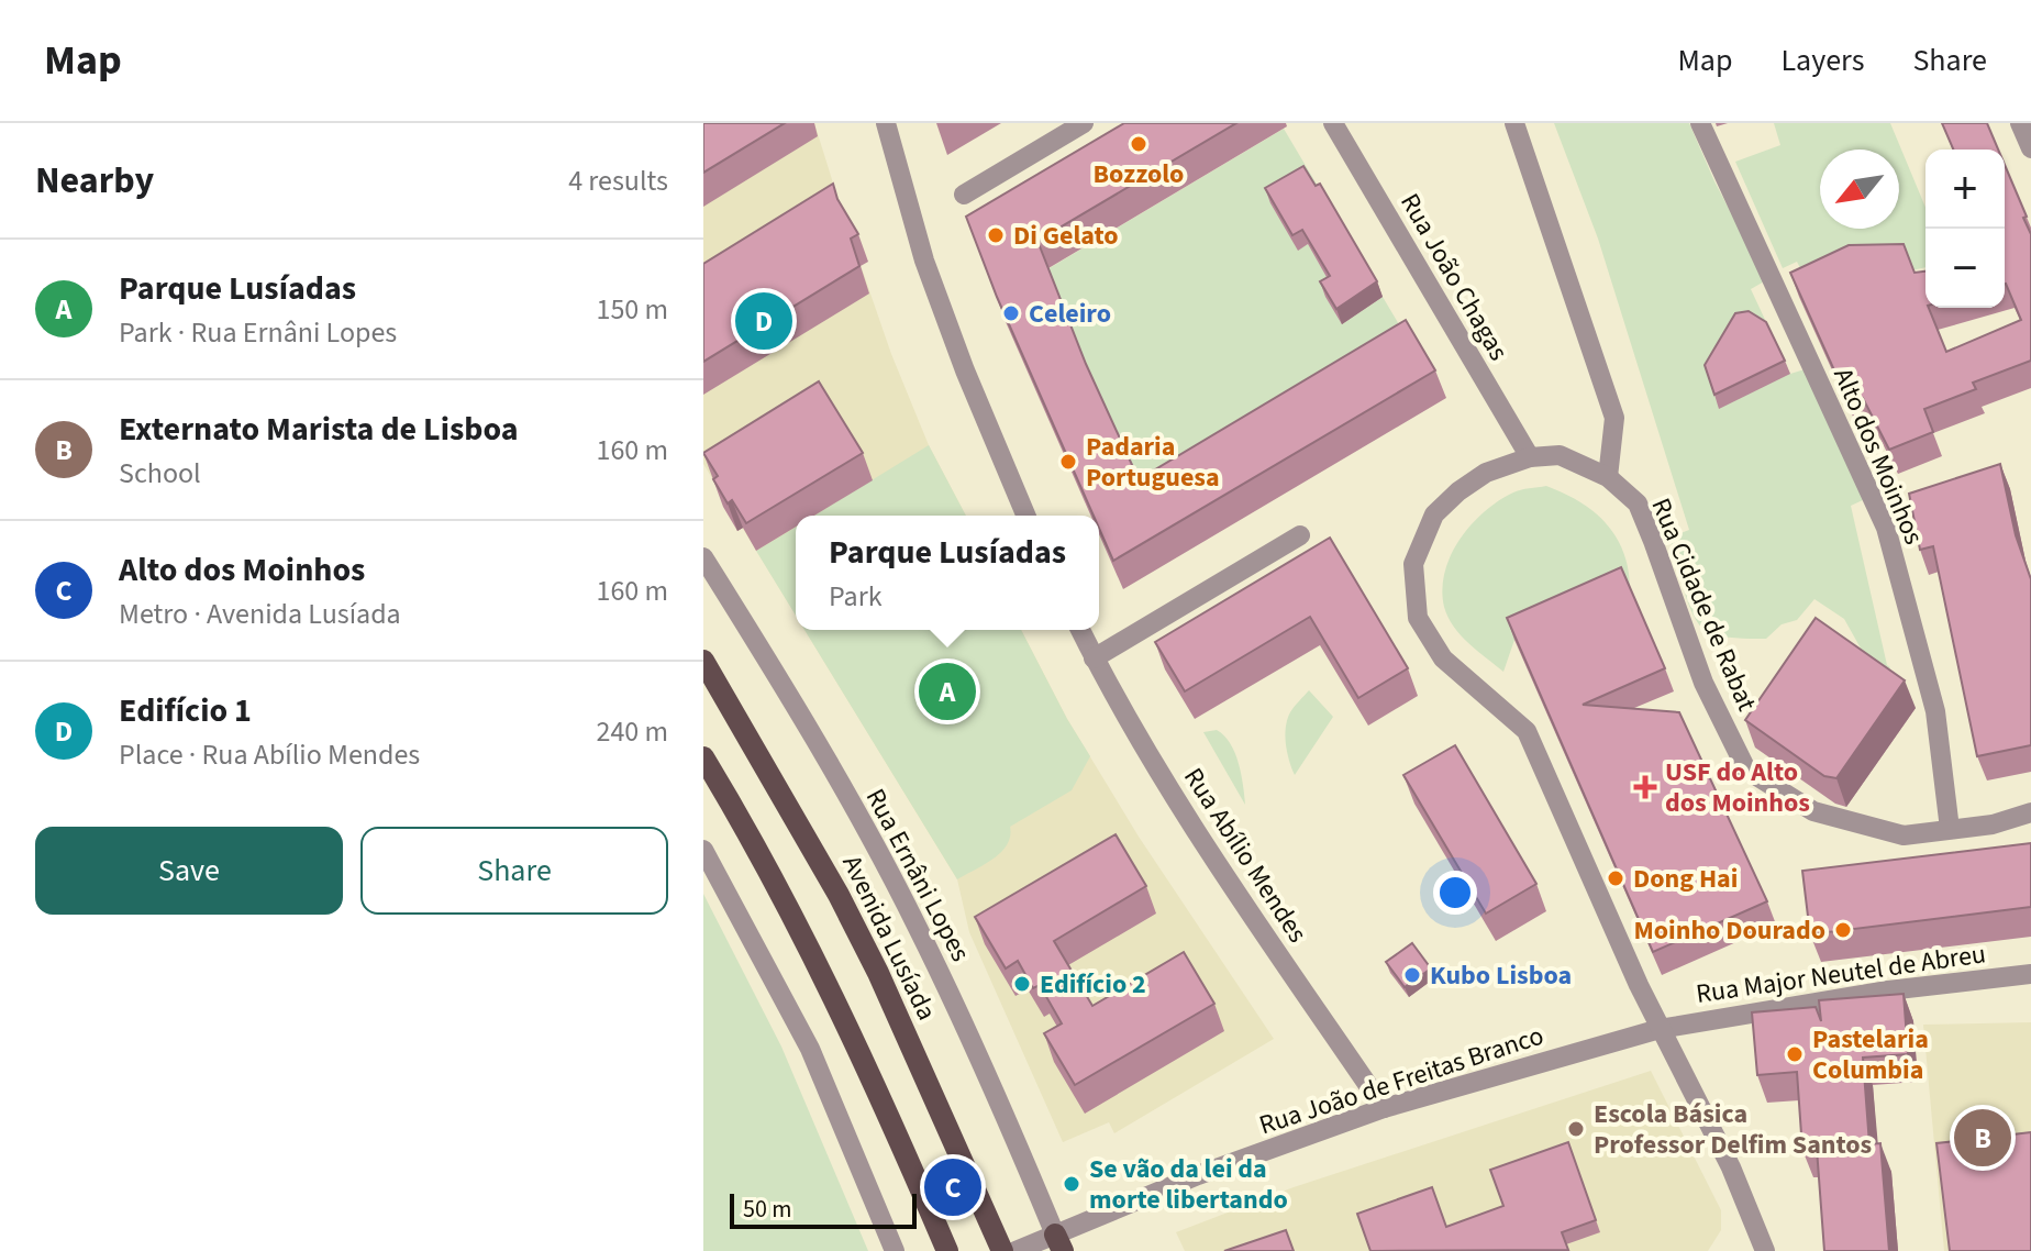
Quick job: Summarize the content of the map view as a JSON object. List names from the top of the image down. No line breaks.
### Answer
{"streets":{"main road":["Avenida Lusíada"],"street":["Rua João Chagas","Alto dos Moinhos","Rua Cidade de Rabat","Rua Abílio Mendes","Rua Ernâni Lopes","Rua Major Neutel de Abreu","Rua João de Freitas Branco"]},"crossings":[["Rua João Chagas","Rua Cidade de Rabat"],["Alto dos Moinhos","Rua Cidade de Rabat"],["Rua Cidade de Rabat","Rua Major Neutel de Abreu"],["Rua Cidade de Rabat","Rua João de Freitas Branco"],["Rua Abílio Mendes","Rua João de Freitas Branco"],["Rua Ernâni Lopes","Rua João de Freitas Branco"],["Rua Major Neutel de Abreu","Rua João de Freitas Branco"]],"places":{"other":["Bozzolo","Di Gelato","Celeiro","Padaria Portuguesa","Dong Hai","Moinho Dourado","Kubo Lisboa","Edifício 2","Pastelaria Columbia","Escola Básica Professor Delfim Santos","Se vão da lei da morte libertando"],"health":["USF do Alto dos Moinhos"]},"scale_bar":"50 m","north":"bottom left","page":{"header":"Map","nav":["Map","Layers","Share"],"heading":["Nearby","4 results"],"map_buttons":["+","−"],"list":[{"mark":"A","name":"Parque Lusíadas","note":"Park · Rua Ernâni Lopes","value":"150 m"},{"mark":"B","name":"Externato Marista de Lisboa","note":"School","value":"160 m"},{"mark":"C","name":"Alto dos Moinhos","note":"Metro · Avenida Lusíada","value":"160 m"},{"mark":"D","name":"Edifício 1","note":"Place · Rua Abílio Mendes","value":"240 m"}],"pins":["D","A","B","C"],"popup":["Parque Lusíadas","Park"],"buttons":["Save","Share"],"scale":"50 m"}}
